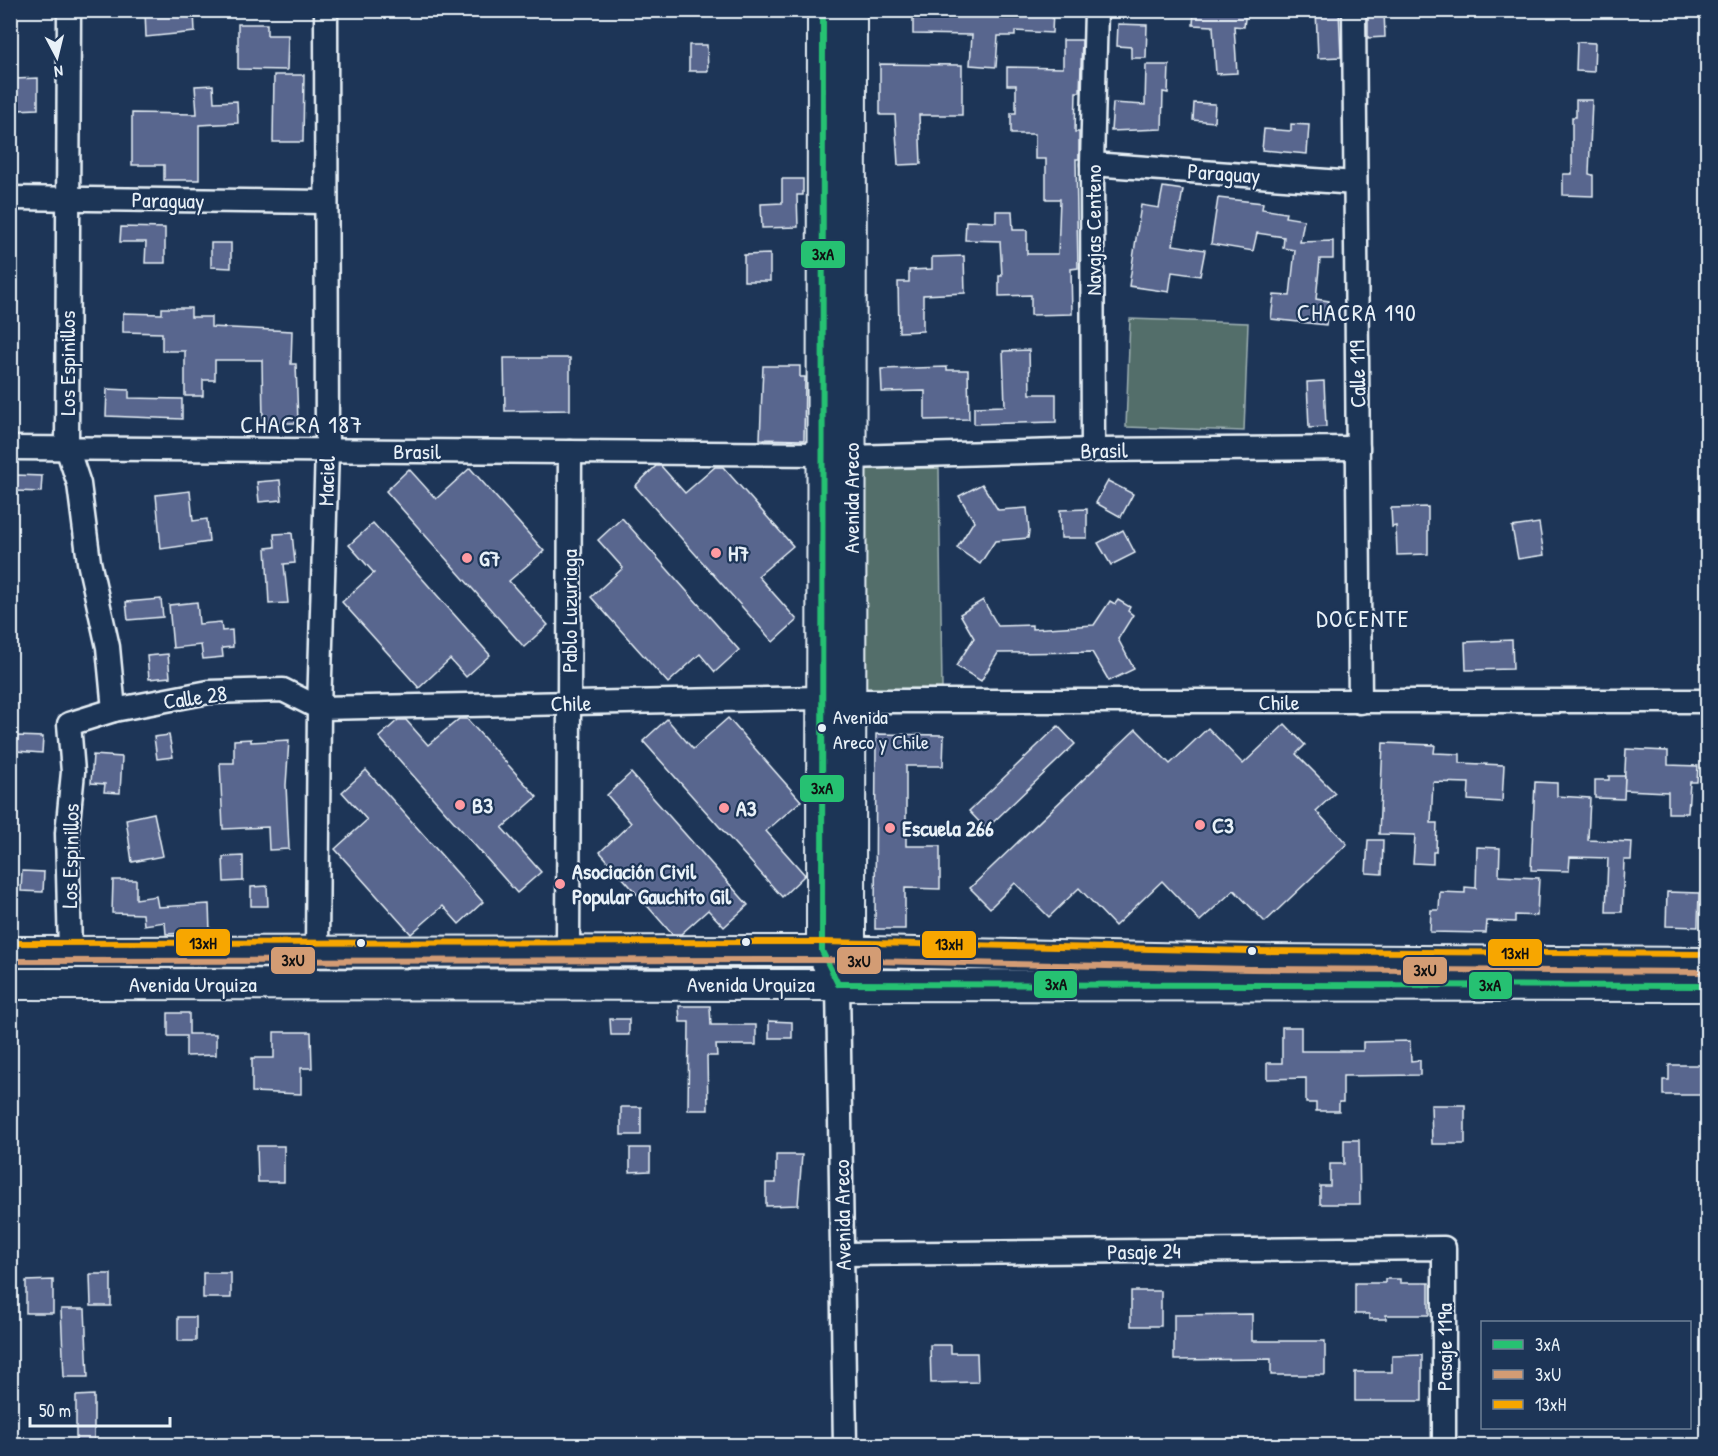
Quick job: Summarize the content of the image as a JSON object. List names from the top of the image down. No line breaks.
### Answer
{"streets":{"main road":["Avenida Areco","Avenida Urquiza"],"street":["Paraguay","Navajas Centeno","Los Espinillos","Calle 119","Brasil","Maciel","Pablo Luzuriaga","Calle 28","Chile","Pasaje 24","Pasaje 119a"]},"crossings":[["Paraguay","Navajas Centeno"],["Paraguay","Los Espinillos"],["Paraguay","Calle 119"],["Paraguay","Maciel"],["Navajas Centeno","Brasil"],["Los Espinillos","Brasil"],["Los Espinillos","Calle 28"],["Los Espinillos","Avenida Urquiza"],["Calle 119","Brasil"],["Calle 119","Chile"],["Brasil","Maciel"],["Brasil","Avenida Areco"],["Brasil","Pablo Luzuriaga"],["Maciel","Calle 28"],["Maciel","Chile"],["Maciel","Avenida Urquiza"],["Avenida Areco","Chile"],["Avenida Areco","Avenida Urquiza"],["Avenida Areco","Pasaje 24"],["Pablo Luzuriaga","Chile"],["Pablo Luzuriaga","Avenida Urquiza"],["Calle 28","Chile"],["Pasaje 24","Pasaje 119a"]],"districts":["CHACRA 190","CHACRA 187","DOCENTE"],"places":["H7","G7","Avenida Areco y Chile","B3","A3","C3","Escuela 266","Asociación Civil Popular Gauchito Gil"],"lines":["transit line 3xA","transit line 13xH","transit line 3xU"],"legend":["3xA","3xU","13xH"],"scale_bar":"50 m","north":"bottom"}
